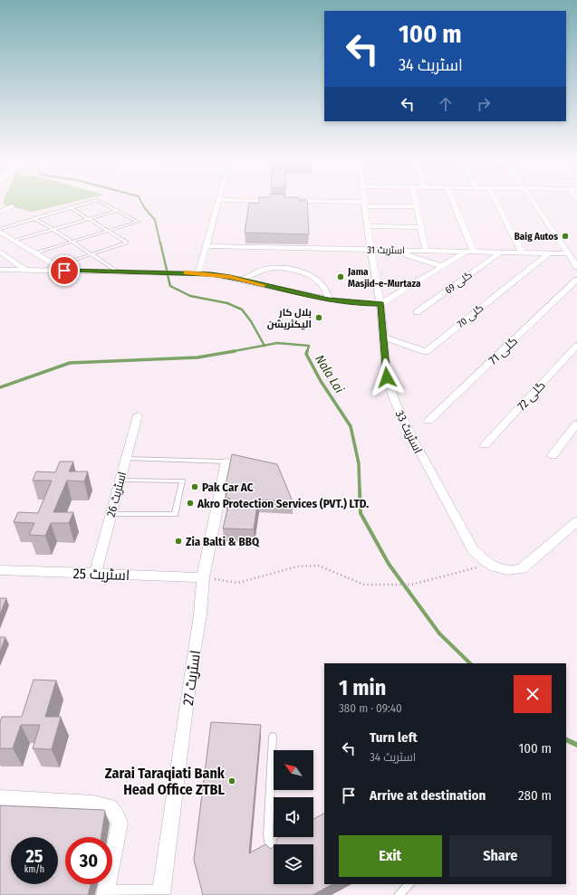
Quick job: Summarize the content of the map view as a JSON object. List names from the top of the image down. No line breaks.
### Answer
{"streets":{"street":["اسٹریٹ 31","گلی 69","گلی 70","گلی 71","گلی 72","اسٹریٹ 33","اسٹریٹ 26","اسٹریٹ 25","اسٹریٹ 27"]},"crossings":[["اسٹریٹ 31","گلی 69"],["اسٹریٹ 31","گلی 70"],["اسٹریٹ 31","اسٹریٹ 33"],["گلی 70","اسٹریٹ 33"],["اسٹریٹ 26","اسٹریٹ 25"],["اسٹریٹ 25","اسٹریٹ 27"]],"water":["Nala Lai"],"places":["Baig Autos","Jama Masjid-e-Murtaza","بلال کار الیکٹریشن","Pak Car AC","Akro Protection Services (PVT.) LTD.","Zia Balti & BBQ","Zarai Taraqiati Bank Head Office ZTBL"],"north":"top left","page":{"turn":["100 m","اسٹریٹ 34"],"heading":["1 min","380 m · 09:40"],"list":[{"name":"Turn left","note":"اسٹریٹ 34","value":"100 m"},{"name":"Arrive at destination","value":"280 m"}],"buttons":["Exit","Share"],"speed":"25 km/h","limit":"30"}}
